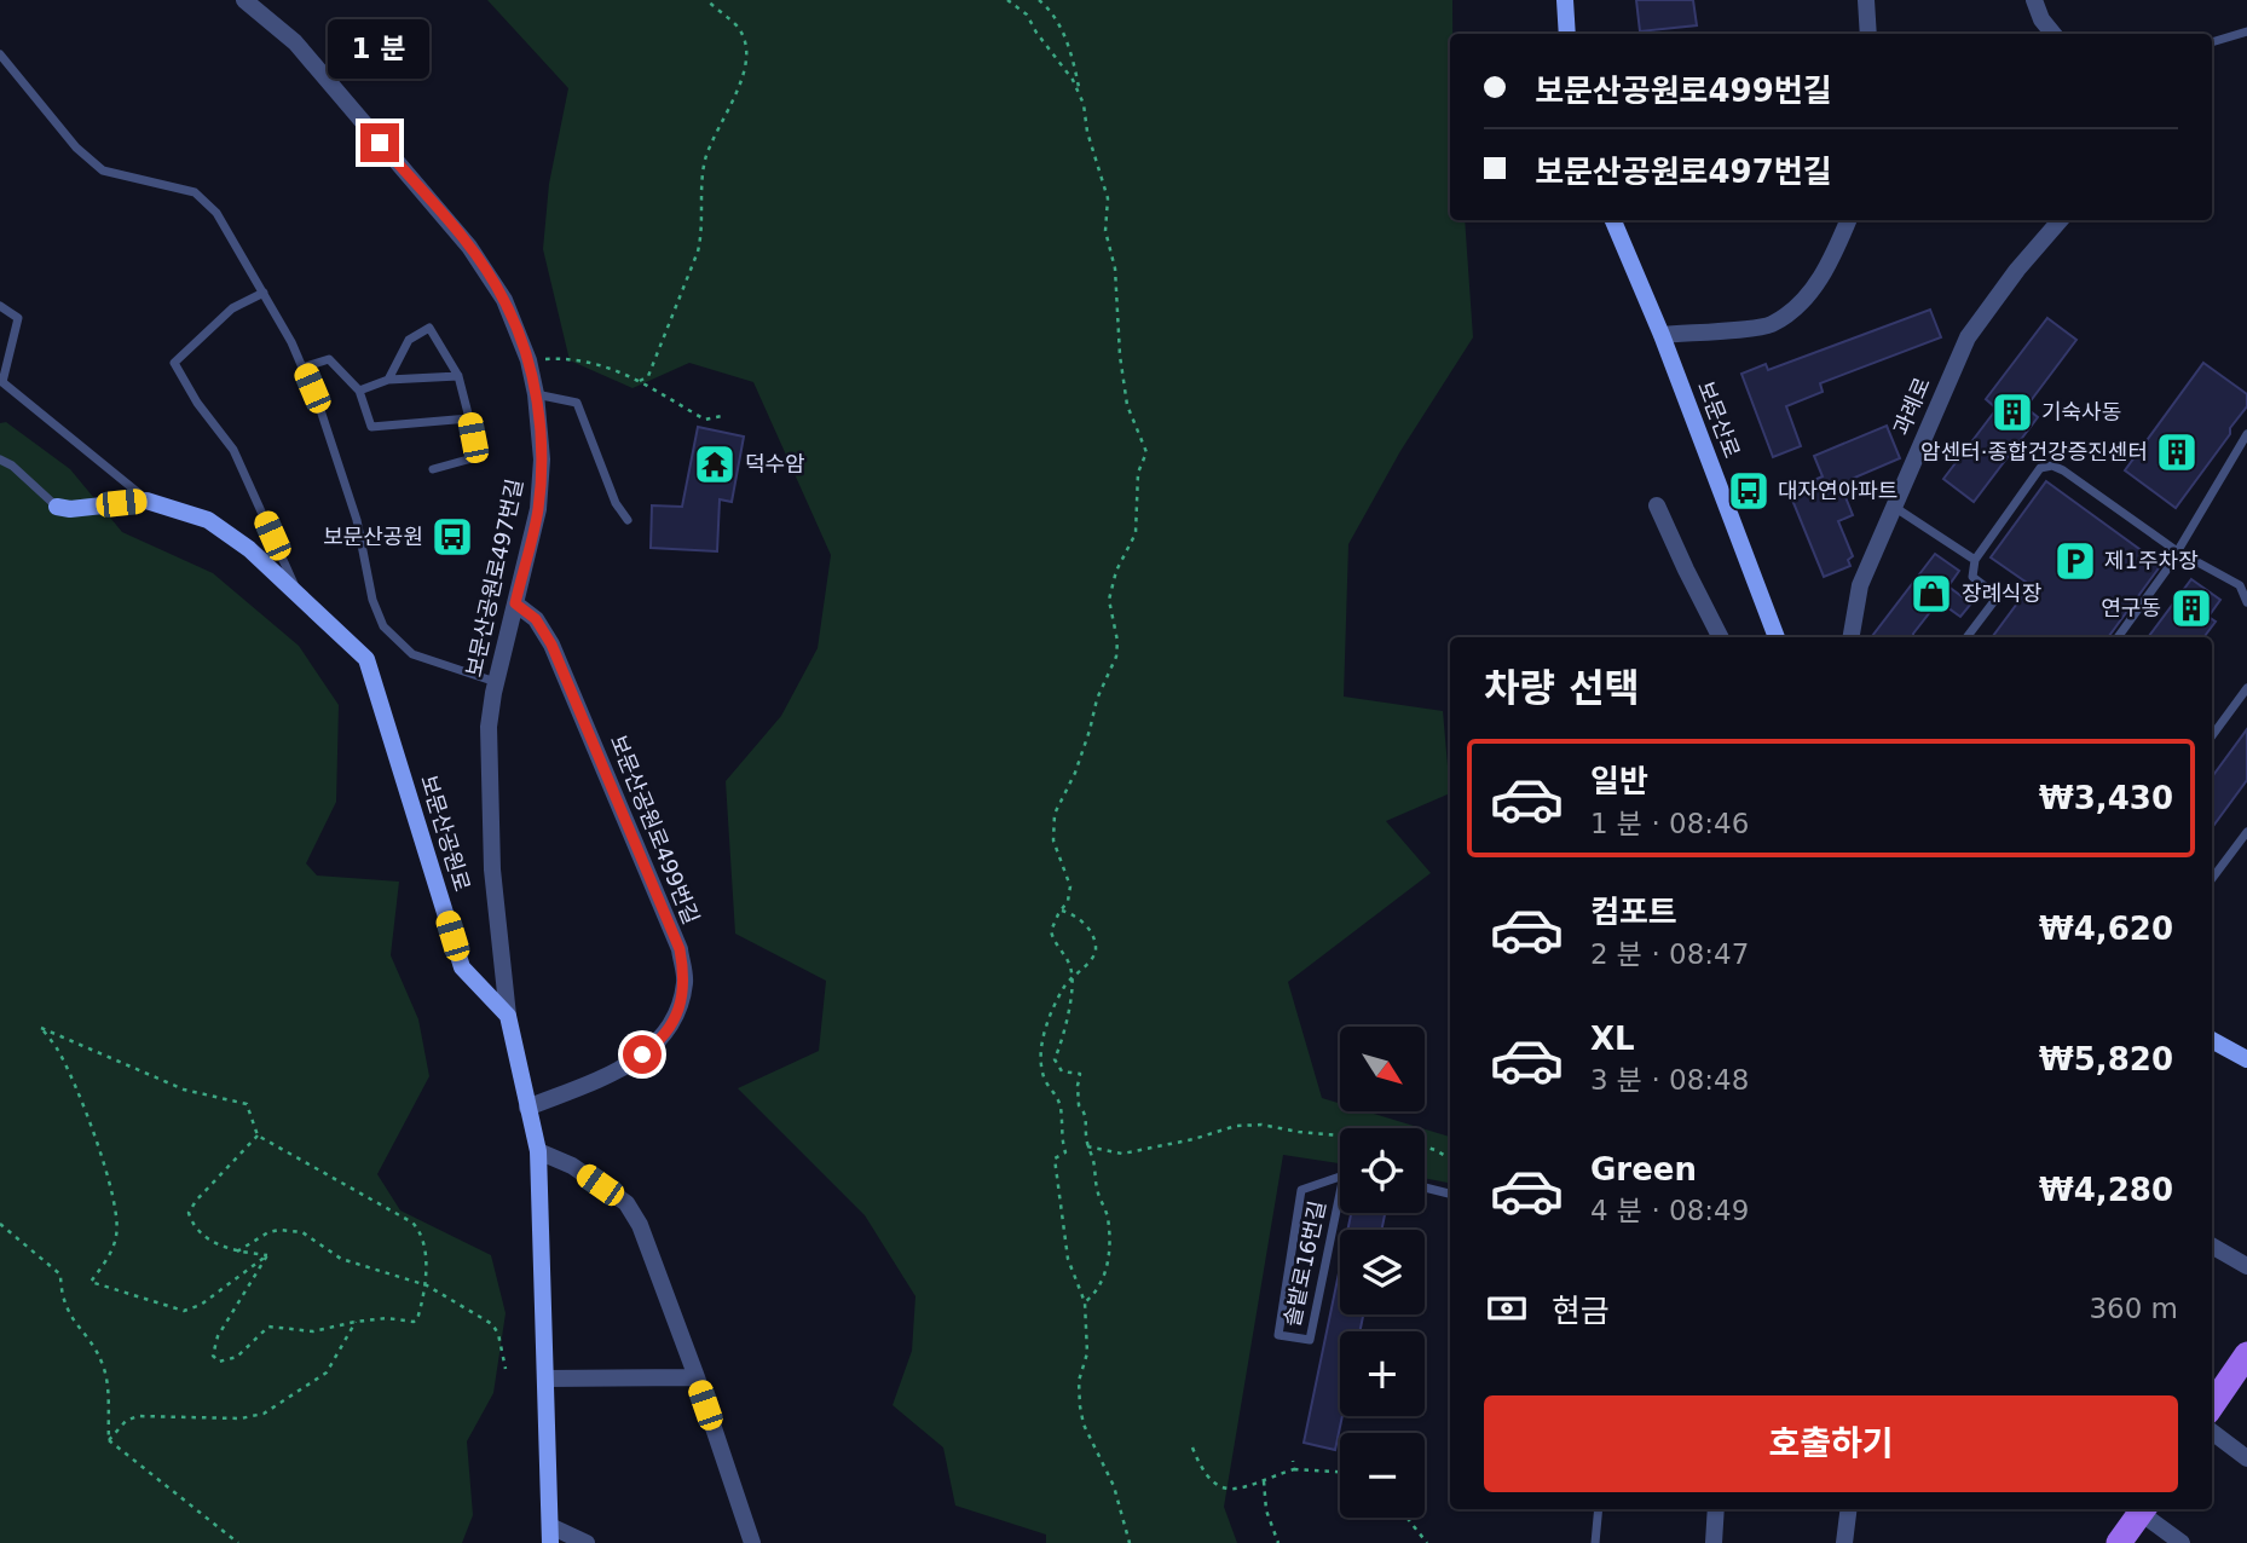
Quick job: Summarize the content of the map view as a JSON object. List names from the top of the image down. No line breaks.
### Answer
{"streets":{"main road":["보문산로","보문산공원로"],"street":["과례로","보문산공원로497번길","보문산공원로499번길"],"lane":["솔밭로16번길"]},"crossings":[["보문산공원로497번길","보문산공원로499번길"],["보문산공원로497번길","보문산공원로"]],"places":{"building":["기숙사동","암센터·종합건강증진센터","연구동"],"temple":["덕수암"],"bus stop":["대자연아파트","보문산공원"],"parking":["제1주차장"],"shop":["장례식장"]},"north":"bottom right","page":{"bubble":"1 분","banner":["보문산공원로499번길","보문산공원로497번길"],"heading":"차량 선택","list":[{"name":"일반","note":"1 분 · 08:46","value":"₩3,430"},{"name":"컴포트","note":"2 분 · 08:47","value":"₩4,620"},{"name":"XL","note":"3 분 · 08:48","value":"₩5,820"},{"name":"Green","note":"4 분 · 08:49","value":"₩4,280"}],"map_buttons":["+","−"],"pay":["현금","360 m"],"buttons":"호출하기"}}
